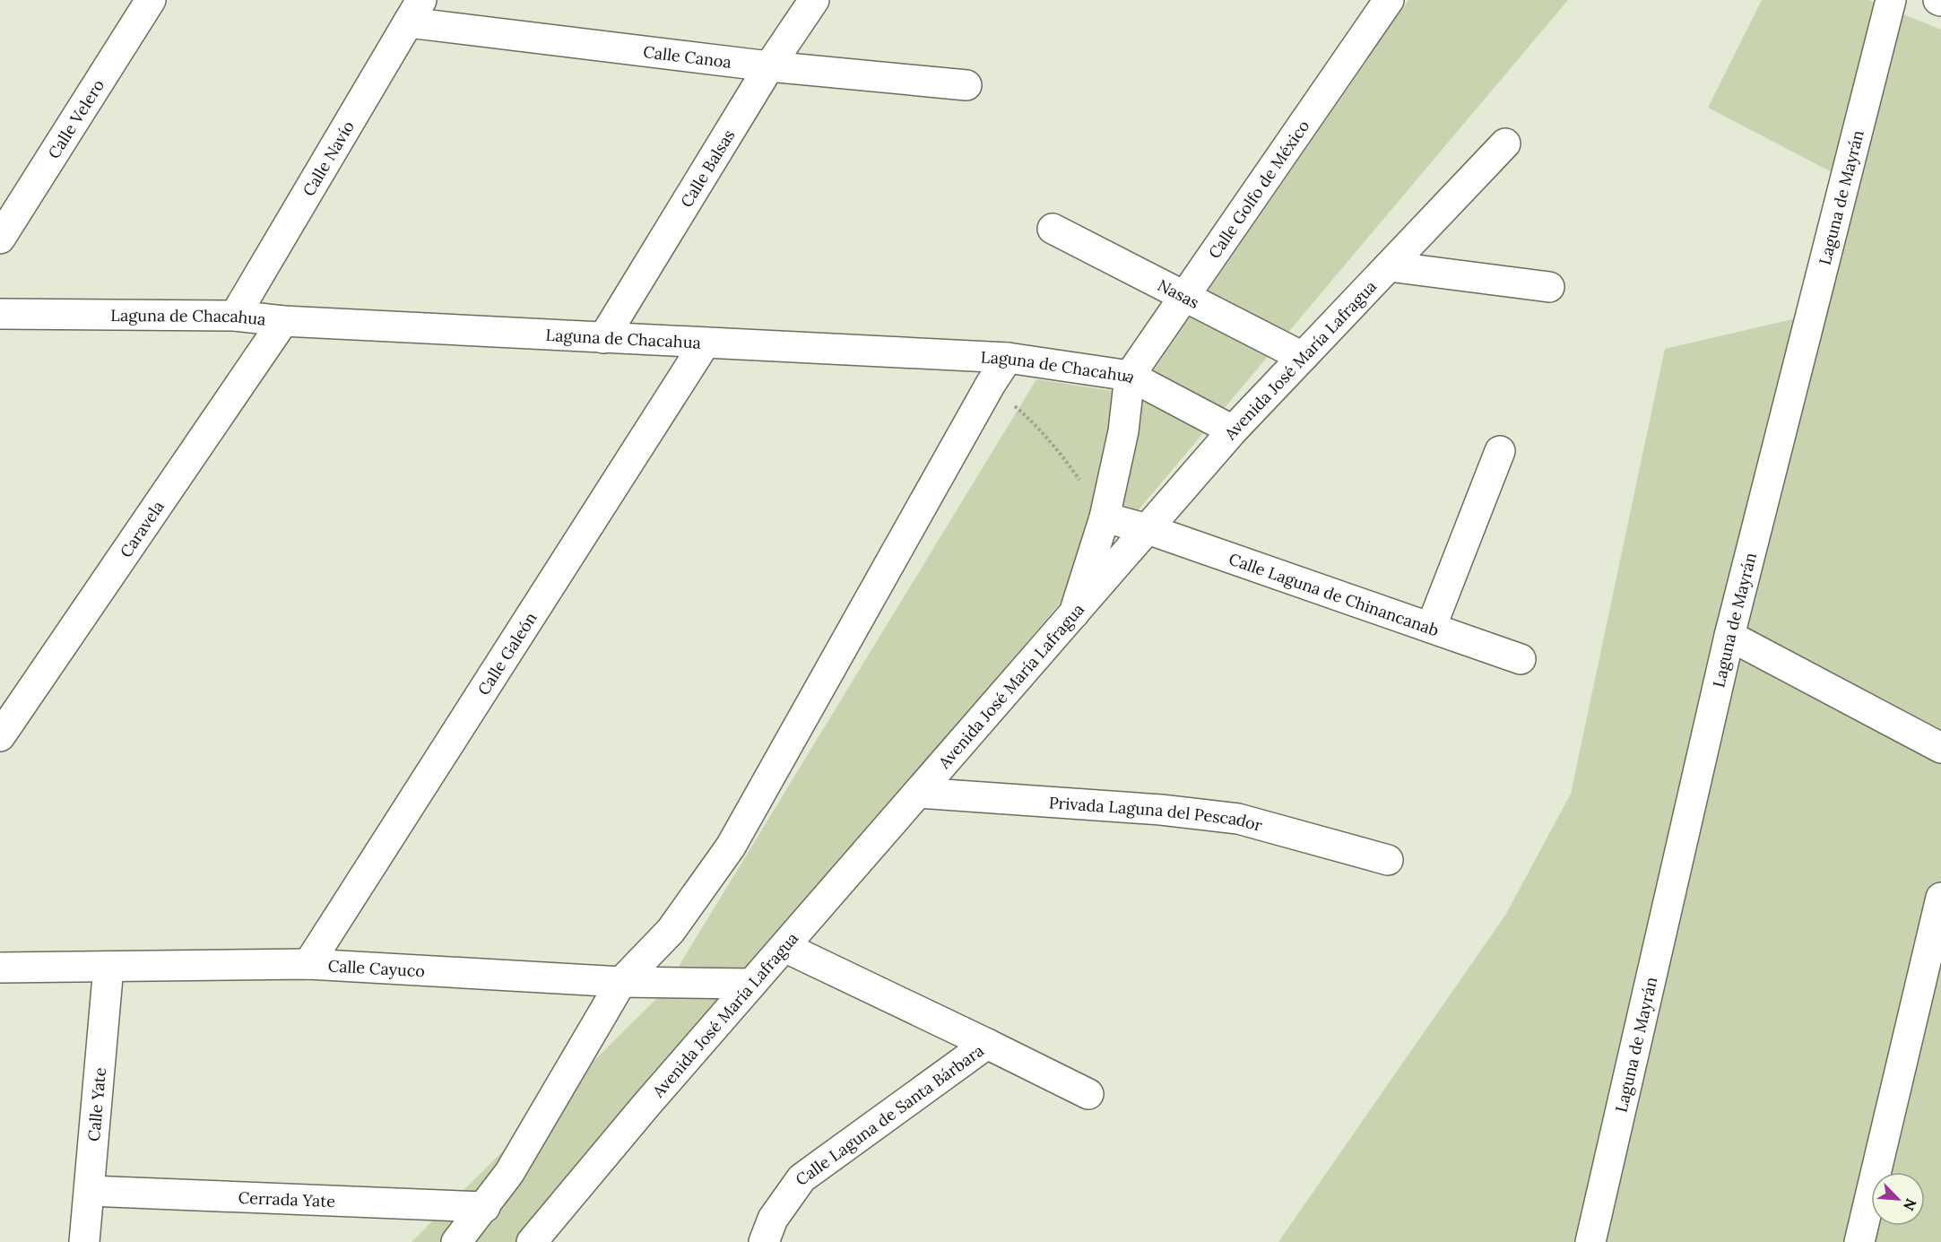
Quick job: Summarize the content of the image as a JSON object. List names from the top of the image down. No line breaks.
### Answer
{"streets":{"street":["Calle Canoa","Calle Velero","Calle Navío","Calle Balsas","Calle Golfo de México","Laguna de Mayrán","Nasas","Laguna de Chacahua","Avenida José María Lafragua","Caravela","Calle Laguna de Chinancanab","Calle Galeón","Privada Laguna del Pescador","Calle Cayuco","Calle Yate","Calle Laguna de Santa Bárbara","Cerrada Yate"]},"crossings":[["Calle Canoa","Calle Navío"],["Calle Canoa","Calle Balsas"],["Calle Navío","Laguna de Chacahua"],["Calle Balsas","Laguna de Chacahua"],["Calle Golfo de México","Nasas"],["Calle Golfo de México","Laguna de Chacahua"],["Nasas","Avenida José María Lafragua"],["Laguna de Chacahua","Avenida José María Lafragua"],["Laguna de Chacahua","Caravela"],["Laguna de Chacahua","Calle Galeón"],["Avenida José María Lafragua","Calle Laguna de Chinancanab"],["Avenida José María Lafragua","Privada Laguna del Pescador"],["Avenida José María Lafragua","Calle Cayuco"],["Avenida José María Lafragua","Calle Laguna de Santa Bárbara"],["Calle Galeón","Calle Cayuco"],["Calle Cayuco","Calle Yate"],["Calle Yate","Cerrada Yate"]],"north":"bottom right"}
